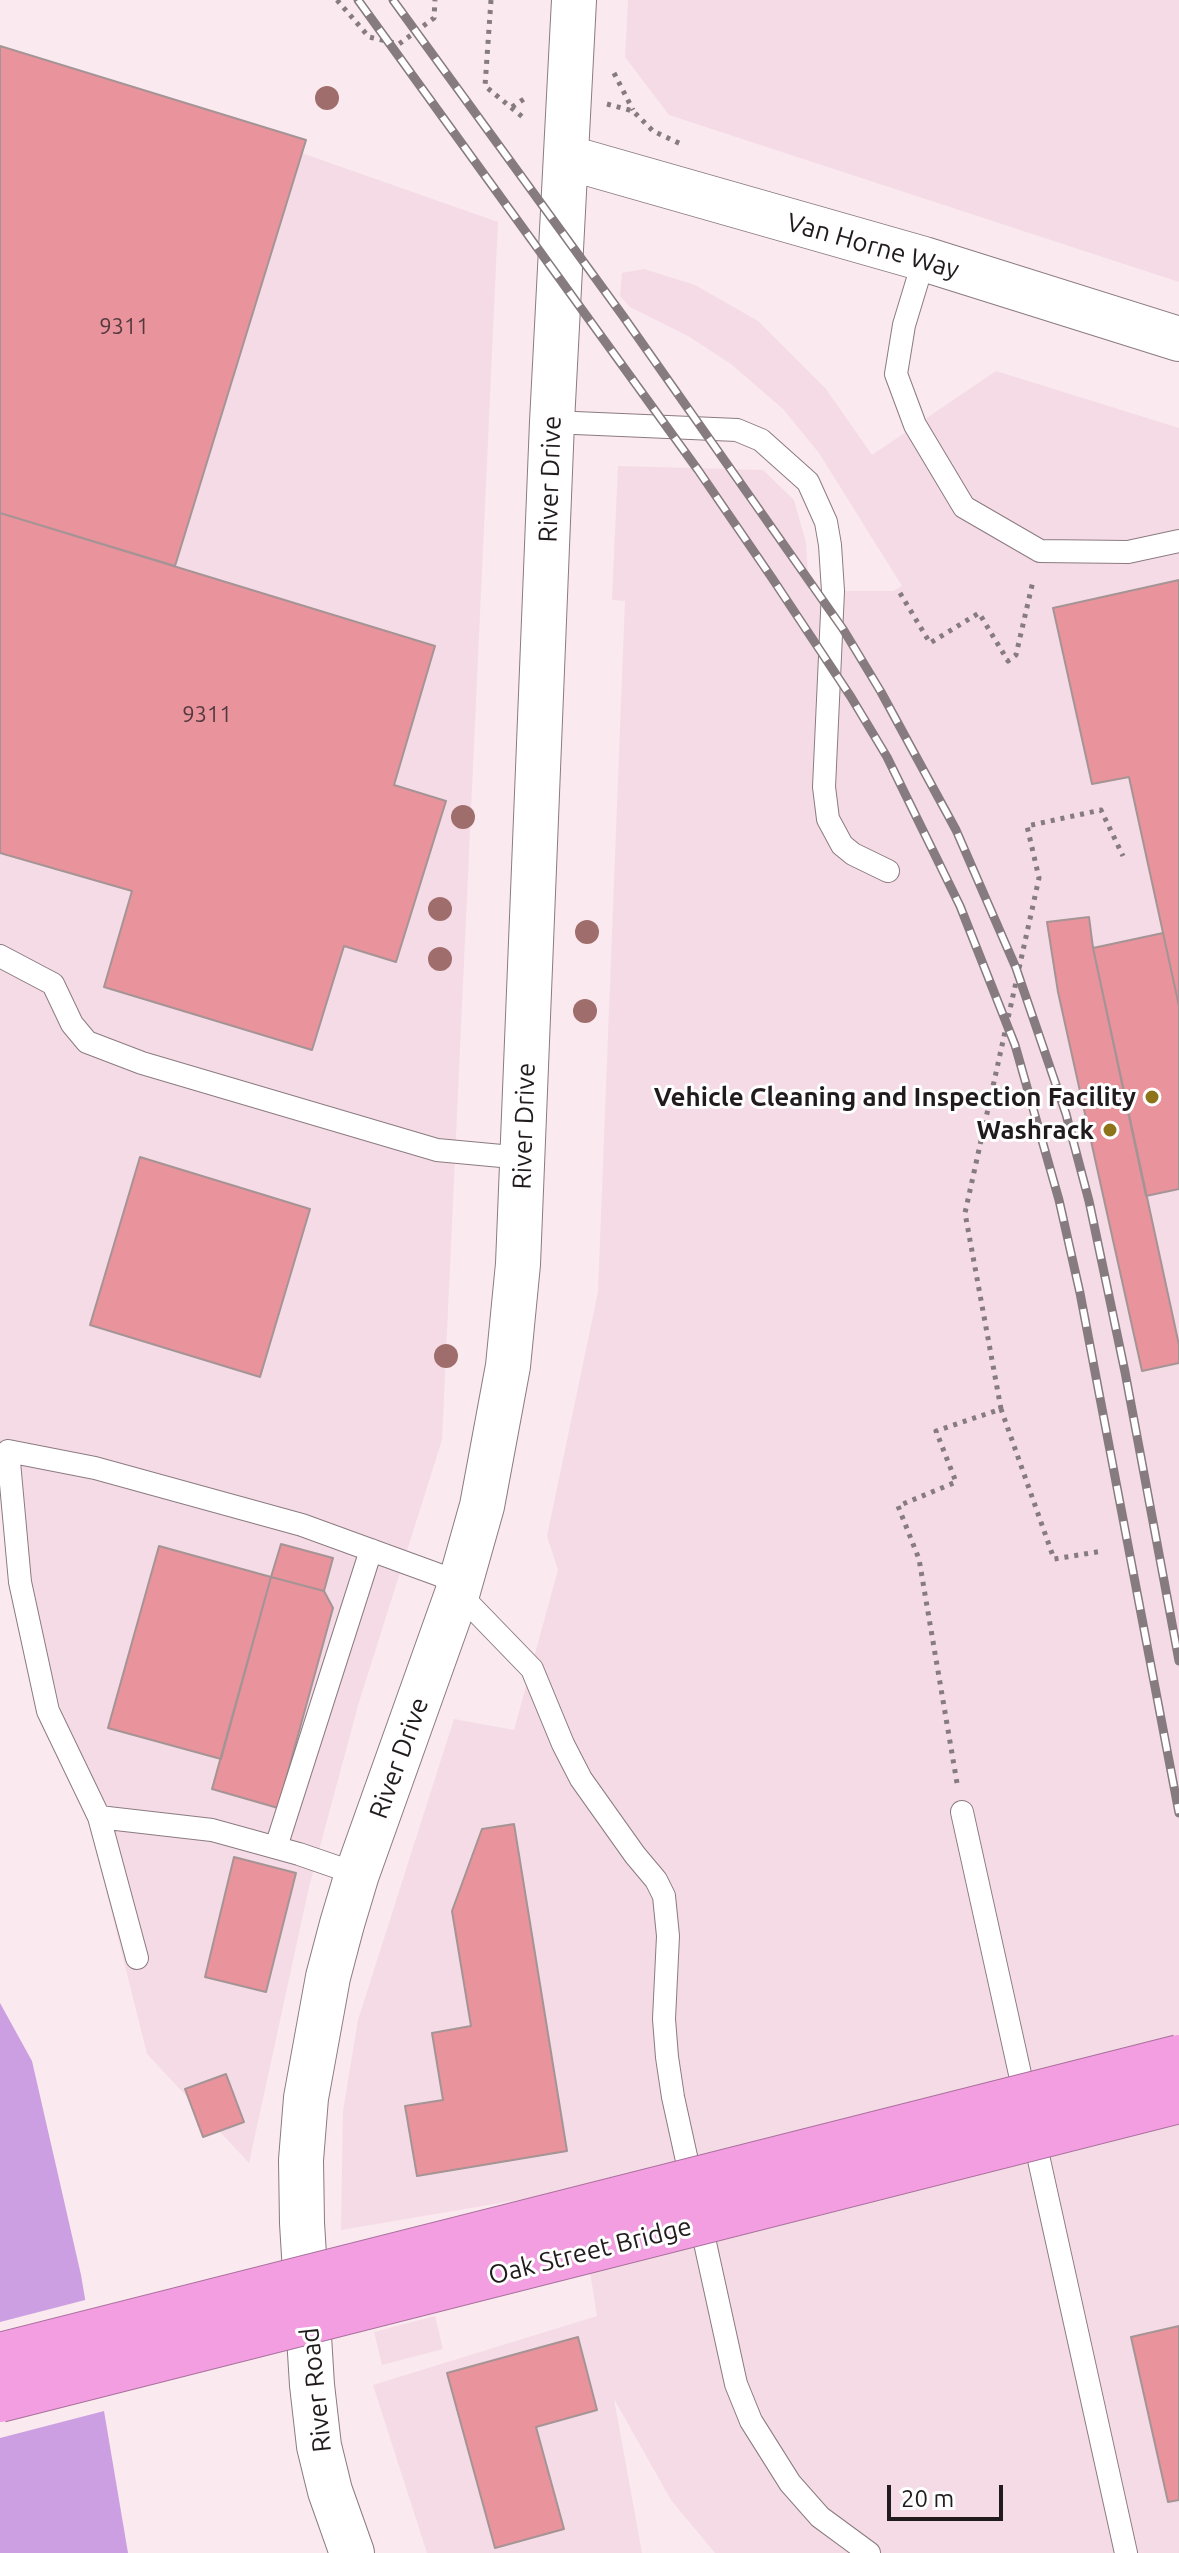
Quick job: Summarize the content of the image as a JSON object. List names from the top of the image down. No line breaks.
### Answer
{"streets":{"highway":["Oak Street Bridge"],"street":["Van Horne Way","River Drive","River Road"]},"crossings":[["Van Horne Way","River Drive"],["River Drive","River Road"]],"places":["Vehicle Cleaning and Inspection Facility","Washrack"],"house_numbers":["9311","9311"],"scale_bar":"20 m"}
